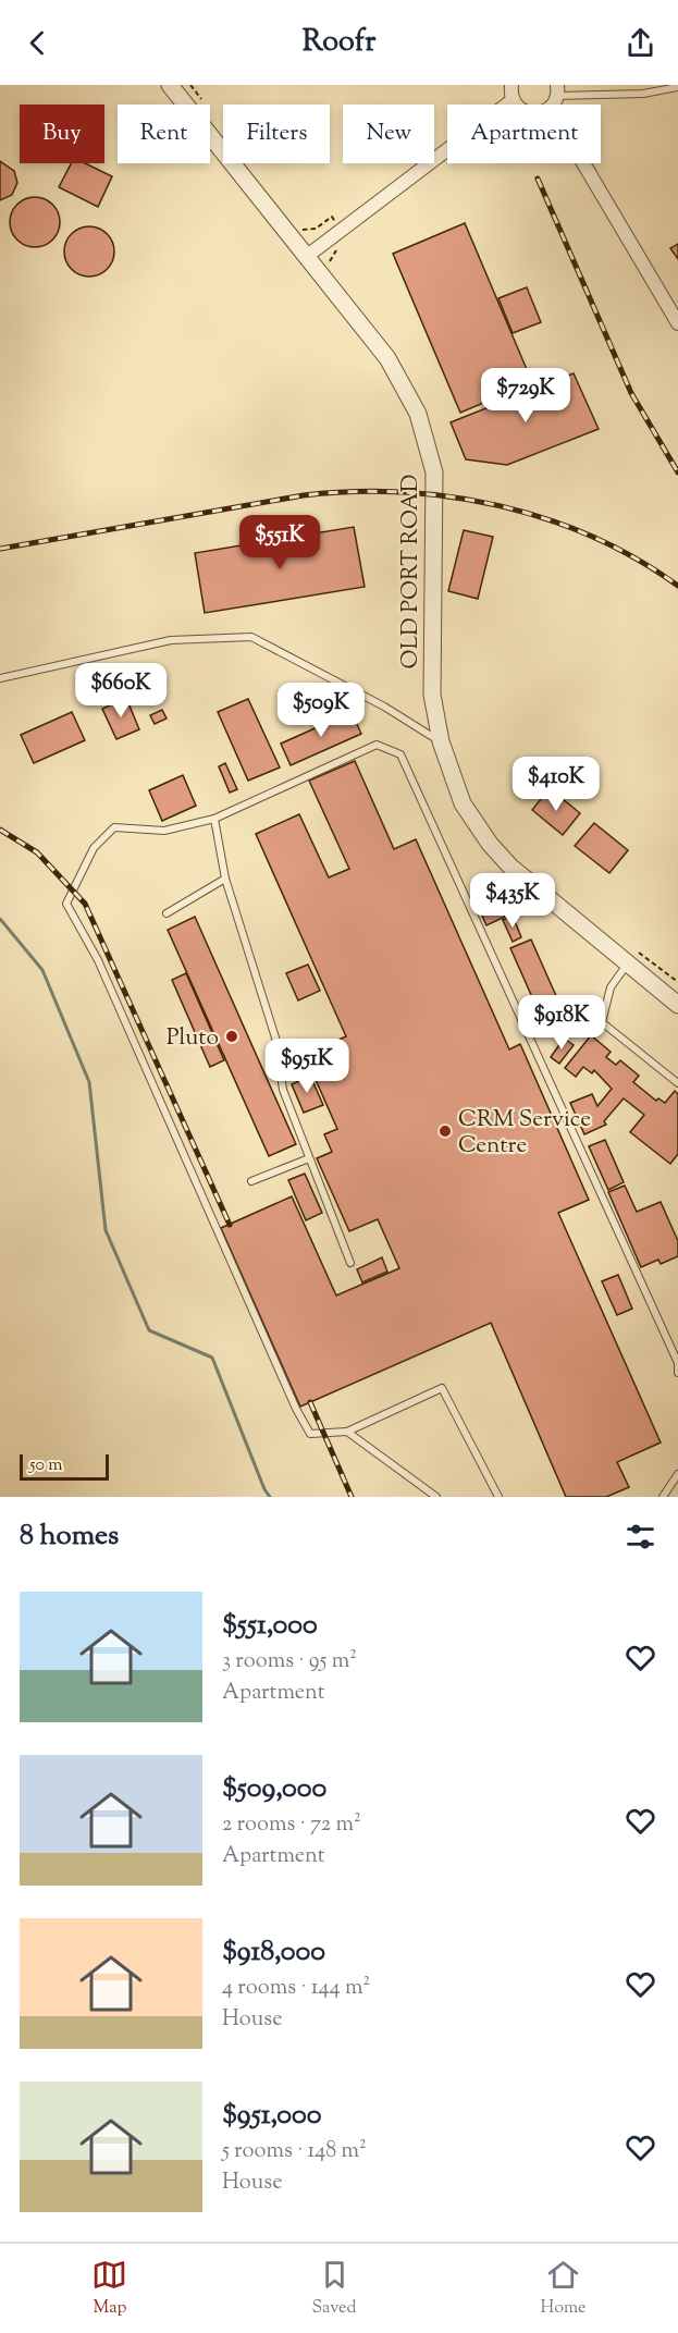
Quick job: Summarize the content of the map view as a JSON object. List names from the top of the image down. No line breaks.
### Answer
{"streets":{"street":["OLD PORT ROAD"]},"places":["Pluto","CRM Service Centre"],"scale_bar":"50 m","page":{"header":"Roofr","chip":["Buy","Rent","Filters","New","Apartment"],"price":["$729K","$551K","$660K","$509K","$410K","$435K","$918K","$951K"],"scale":"50 m","heading":"8 homes","list":[{"name":"$551,000","note":"3 rooms · 95 m² · Apartment"},{"name":"$509,000","note":"2 rooms · 72 m² · Apartment"},{"name":"$918,000","note":"4 rooms · 144 m² · House"},{"name":"$951,000","note":"5 rooms · 148 m² · House"}],"tabs":["Map","Saved","Home"]}}
